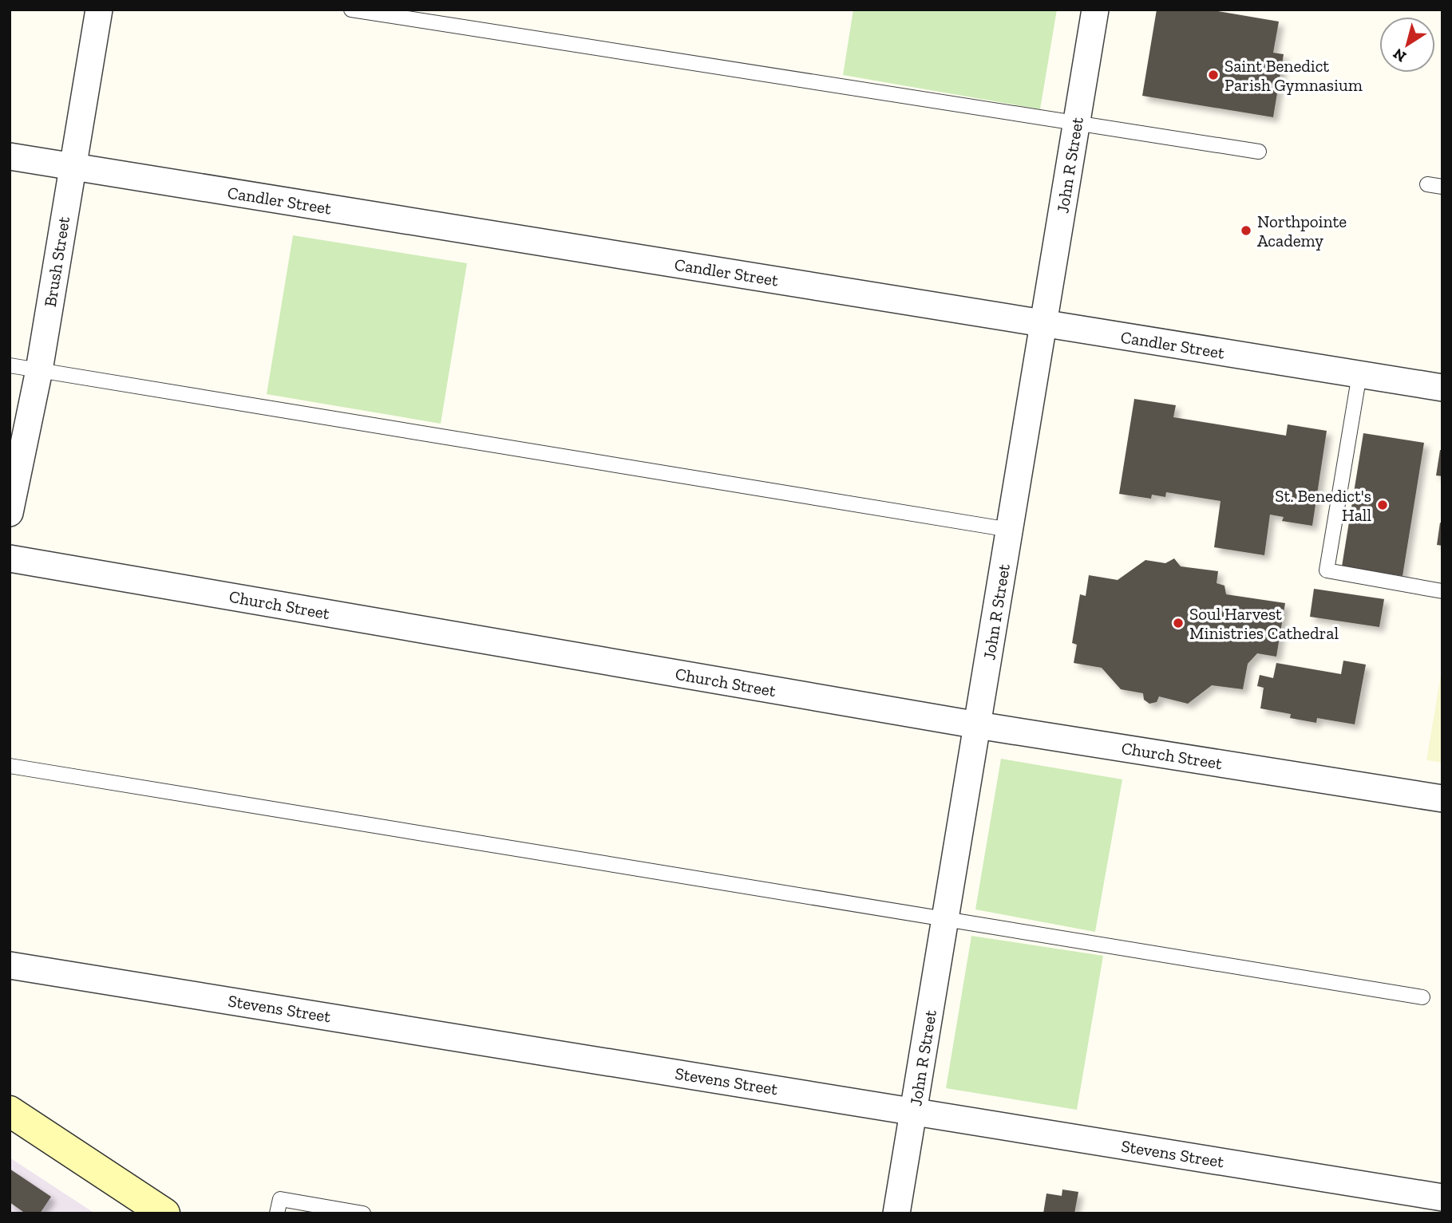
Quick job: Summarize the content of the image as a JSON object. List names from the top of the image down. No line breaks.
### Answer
{"streets":{"street":["John R Street","Candler Street","Brush Street","Church Street","Stevens Street"]},"crossings":[["John R Street","Candler Street"],["John R Street","Church Street"],["John R Street","Stevens Street"],["Candler Street","Brush Street"]],"places":["Saint Benedict Parish Gymnasium","Northpointe Academy","St. Benedict's Hall","Soul Harvest Ministries Cathedral"],"north":"bottom left"}
